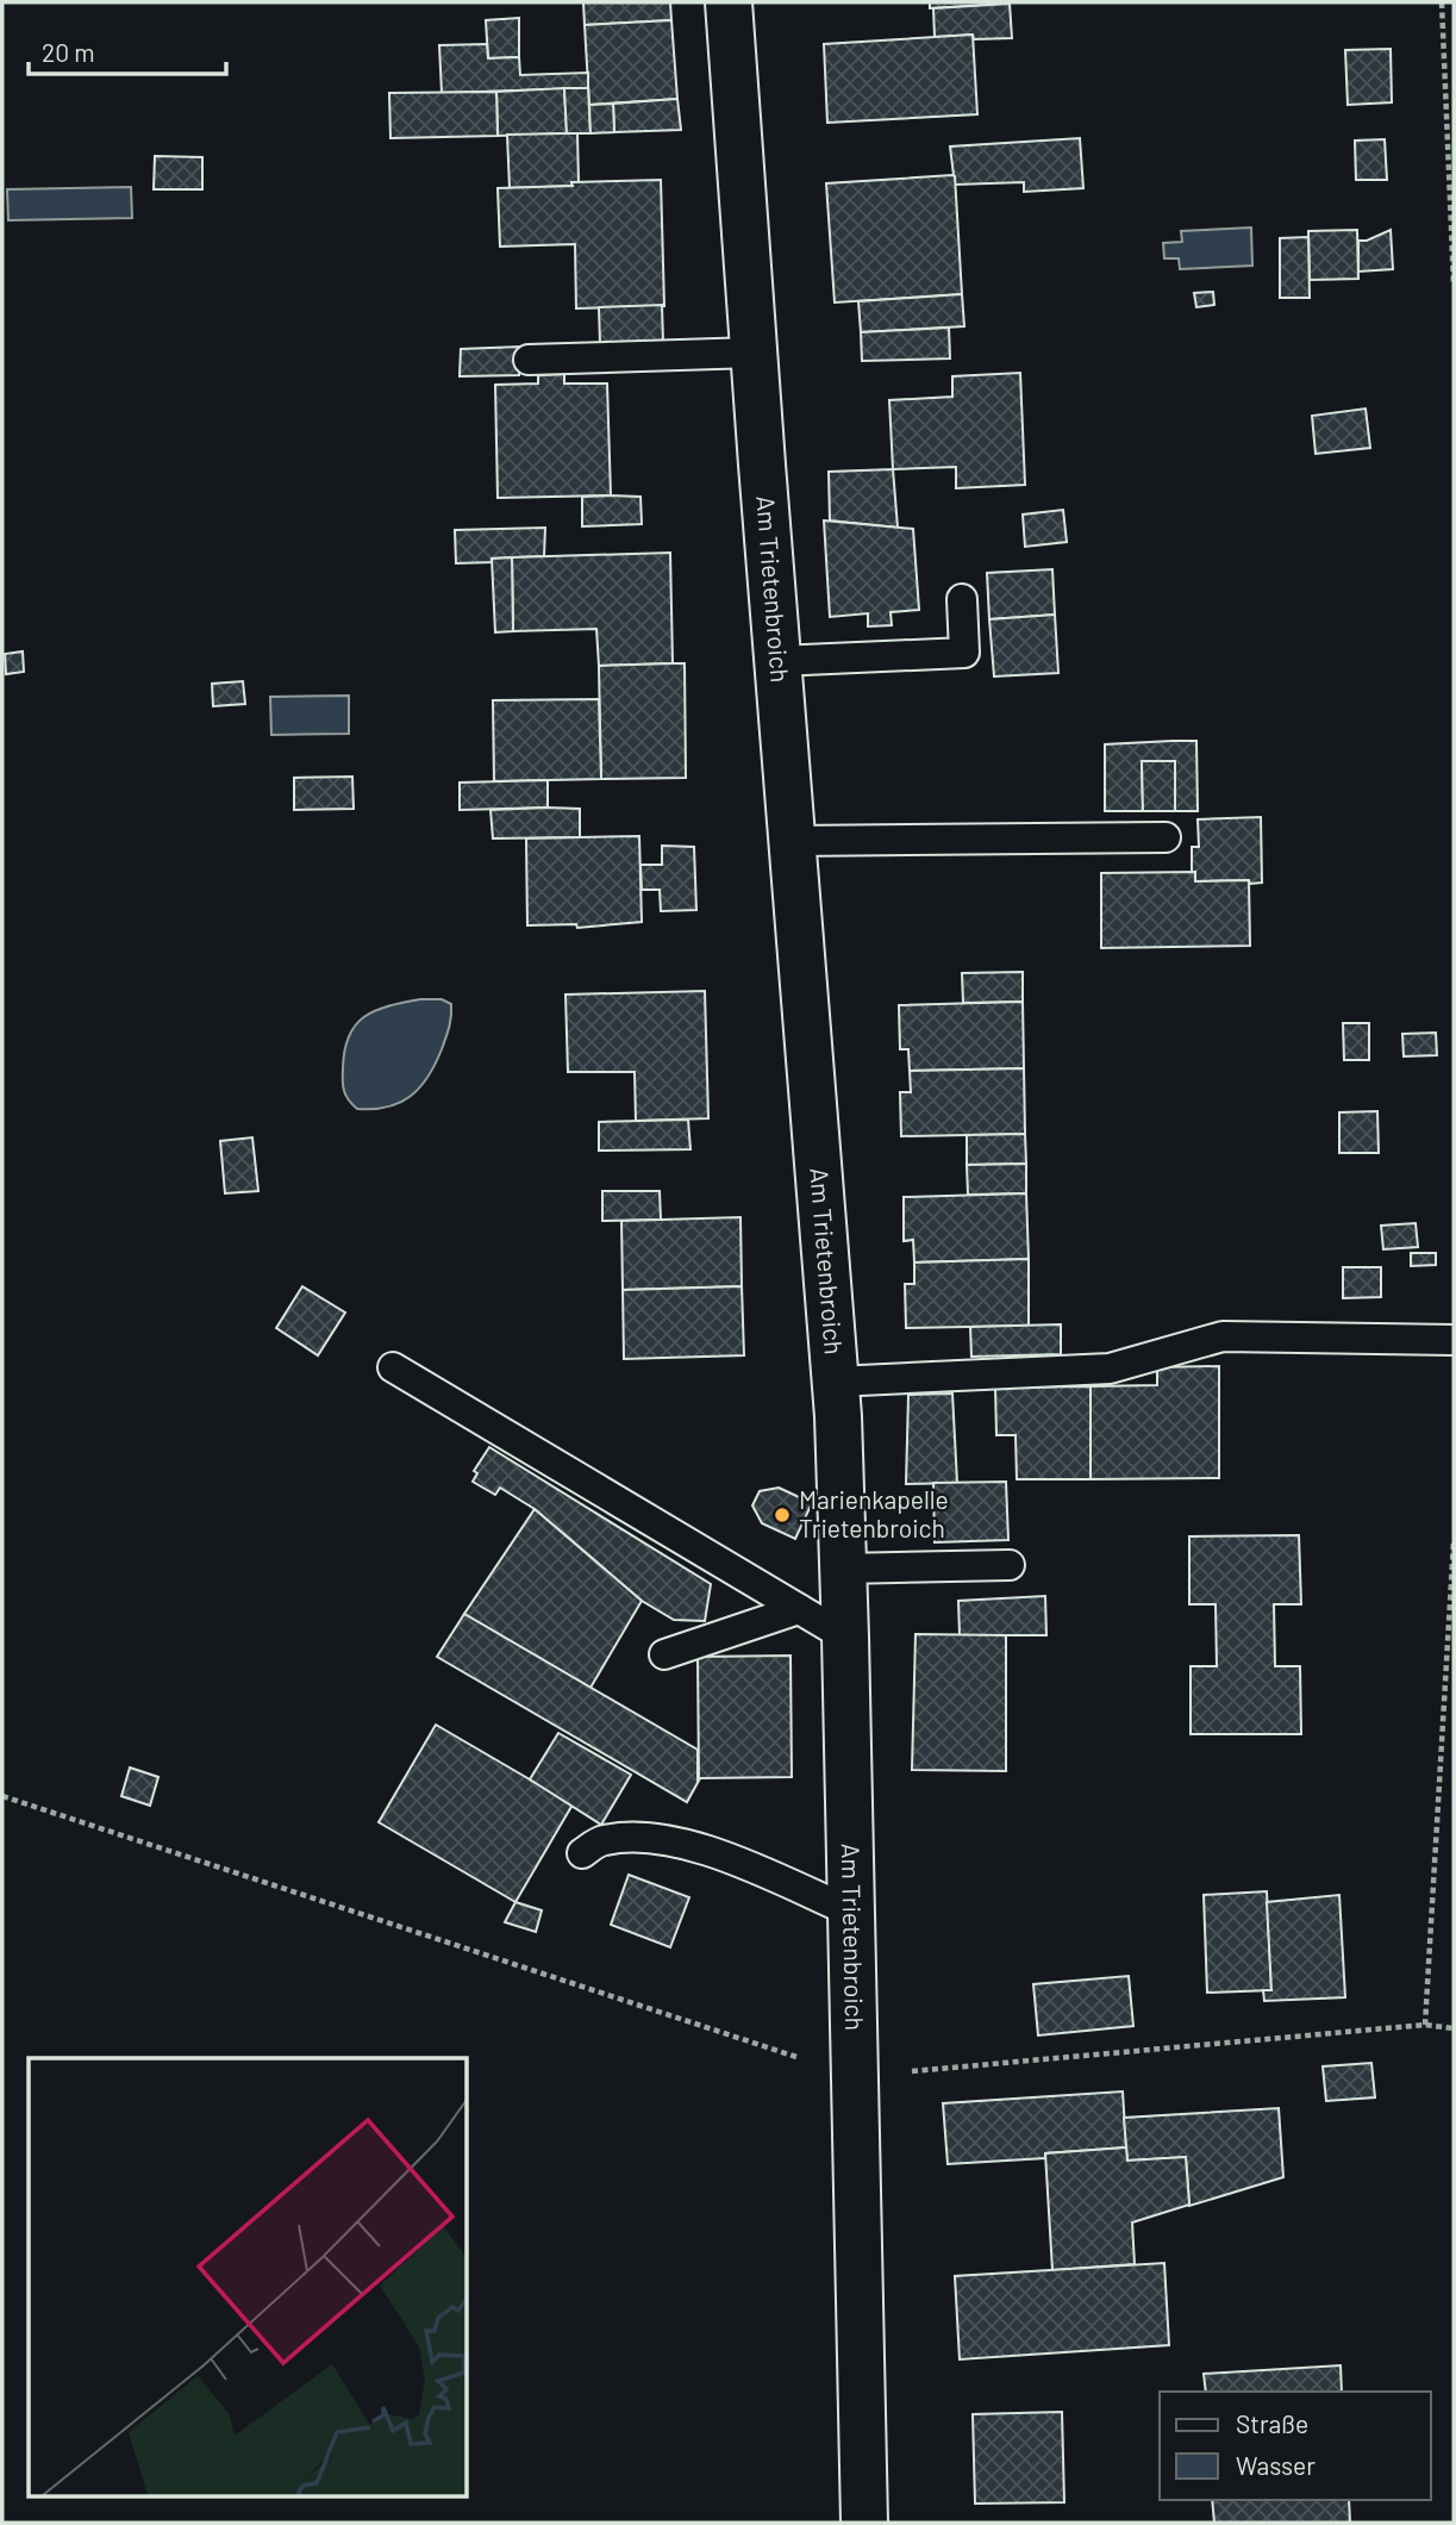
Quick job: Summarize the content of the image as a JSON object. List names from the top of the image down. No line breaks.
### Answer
{"streets":{"street":["Am Trietenbroich"]},"places":["Marienkapelle Trietenbroich"],"legend":["Straße","Wasser"],"scale_bar":"20 m"}
